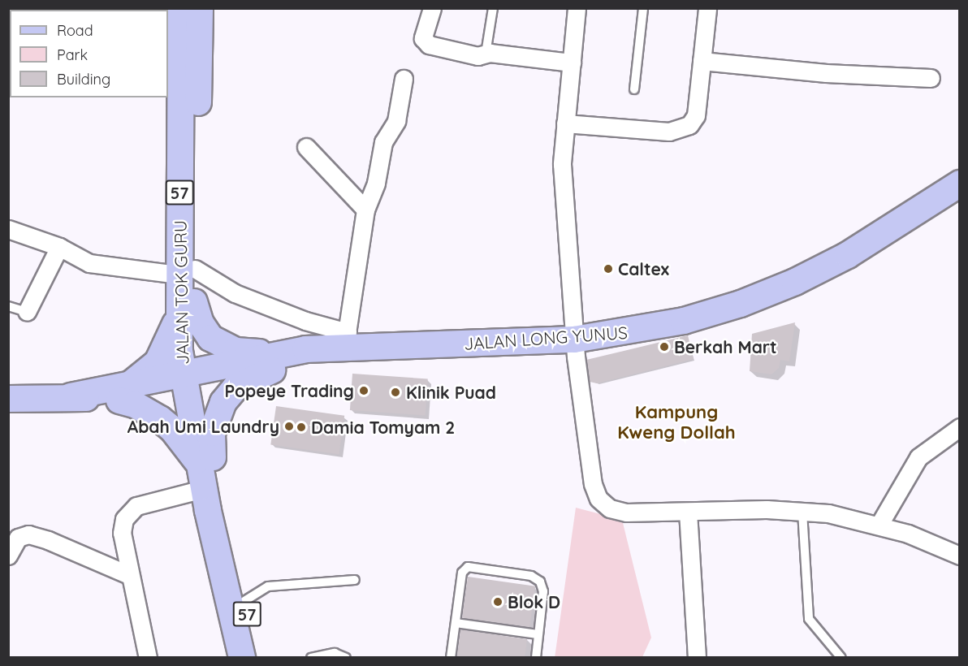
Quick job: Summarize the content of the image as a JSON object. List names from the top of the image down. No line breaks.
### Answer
{"streets":{"main road":["57","JALAN TOK GURU","JALAN LONG YUNUS"]},"crossings":[["JALAN TOK GURU","JALAN LONG YUNUS"]],"districts":["Kampung Kweng Dollah"],"places":["Caltex","Berkah Mart","Popeye Trading","Klinik Puad","Abah Umi Laundry","Damia Tomyam 2","Blok D"],"legend":["Road","Park","Building"]}
